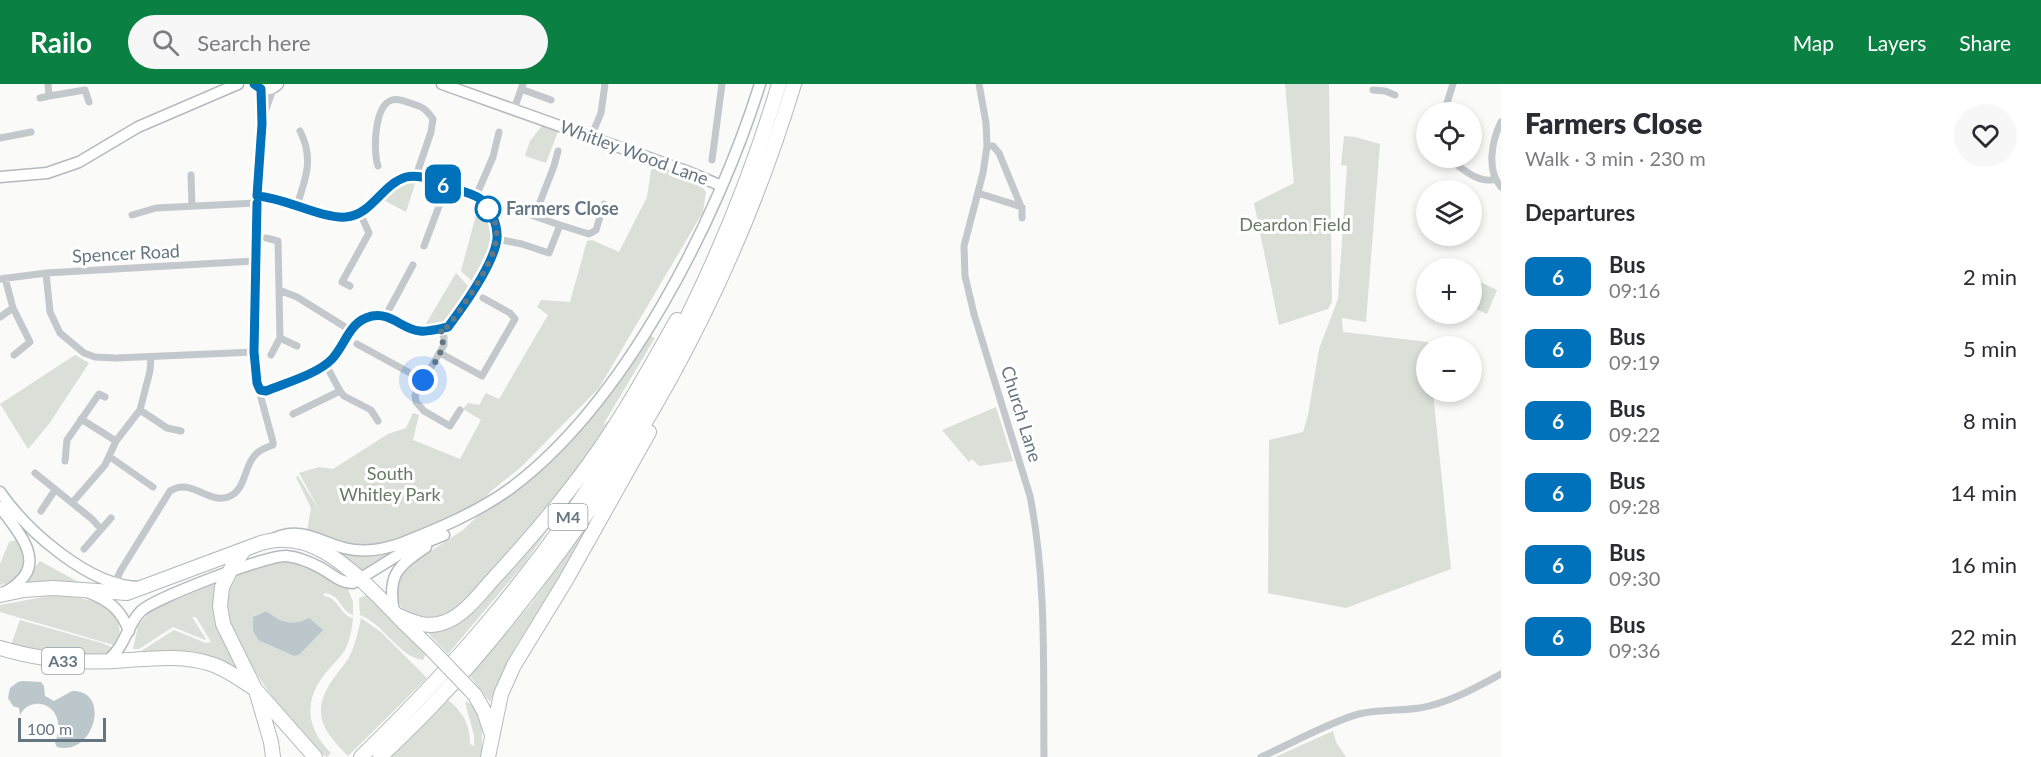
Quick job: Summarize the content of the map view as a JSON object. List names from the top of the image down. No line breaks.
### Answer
{"streets":{"highway":["M4","A33"],"main road":["Whitley Wood Lane"],"street":["Spencer Road","Church Lane"]},"parks":["Deardon Field","South Whitley Park"],"places":["Farmers Close"],"lines":["bus line 6"],"scale_bar":"100 m","page":{"header":"Railo","search":"Search here","nav":["Map","Layers","Share"],"on_map":"6","heading":[["Farmers Close","Walk · 3 min · 230 m"],"Departures"],"map_buttons":["+","−"],"list":[{"mark":"6","name":"Bus","note":"09:16","value":"2 min"},{"mark":"6","name":"Bus","note":"09:19","value":"5 min"},{"mark":"6","name":"Bus","note":"09:22","value":"8 min"},{"mark":"6","name":"Bus","note":"09:28","value":"14 min"},{"mark":"6","name":"Bus","note":"09:30","value":"16 min"},{"mark":"6","name":"Bus","note":"09:36","value":"22 min"}],"scale":"100 m"}}
